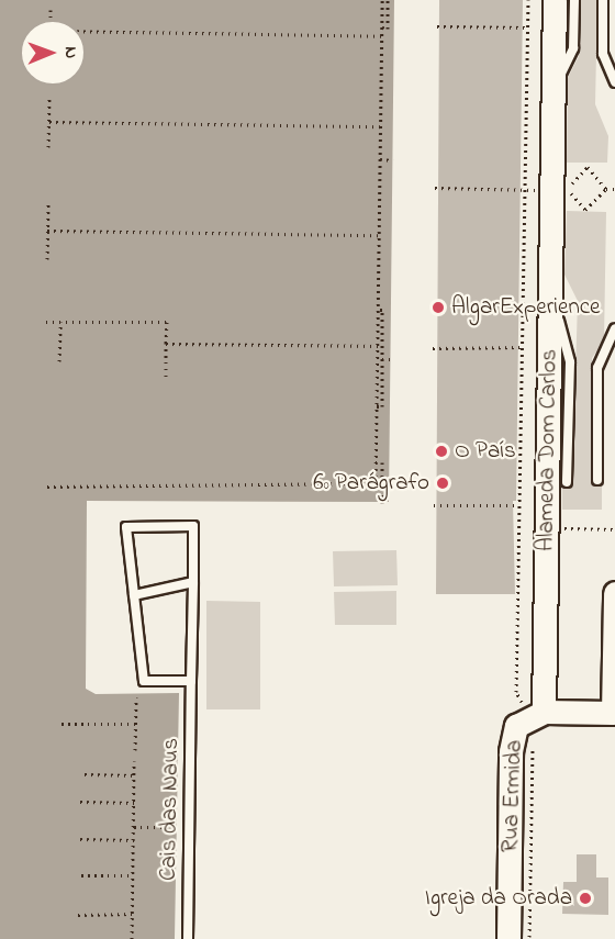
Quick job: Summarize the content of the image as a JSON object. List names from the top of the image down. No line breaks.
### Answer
{"streets":{"street":["Alameda Dom Carlos","Rua Ermida"],"lane":["Cais das Naus"]},"crossings":[["Alameda Dom Carlos","Rua Ermida"]],"places":["AlgarExperience","O País","6º Parágrafo","Igreja da Orada"],"north":"right"}
